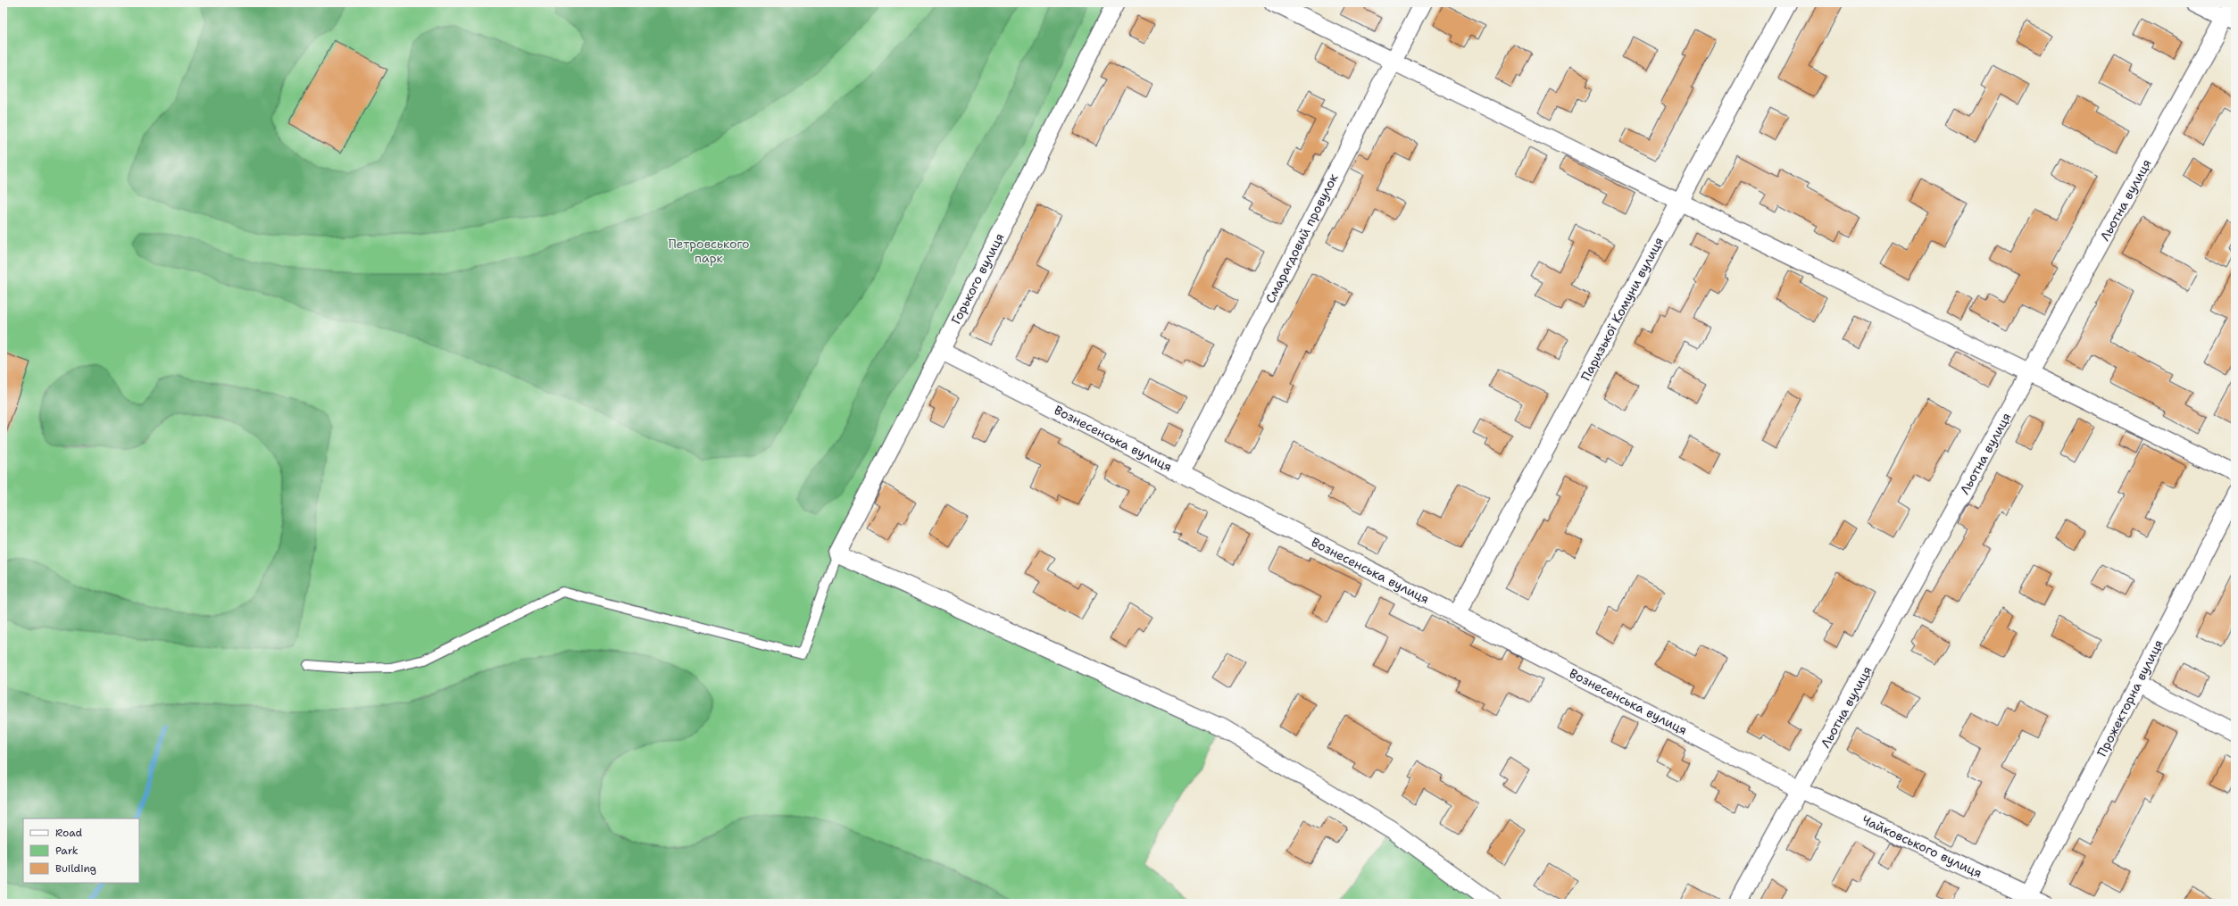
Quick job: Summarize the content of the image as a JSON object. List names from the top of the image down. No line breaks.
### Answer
{"streets":{"street":["Льотна вулиця","Смарагдовий провулок","Горького вулиця","Паризької Комуни вулиця","Вознесенська вулиця","Прожекторна вулиця","Чайковського вулиця"]},"crossings":[["Льотна вулиця","Вознесенська вулиця"],["Льотна вулиця","Чайковського вулиця"],["Смарагдовий провулок","Вознесенська вулиця"],["Горького вулиця","Вознесенська вулиця"],["Паризької Комуни вулиця","Вознесенська вулиця"],["Вознесенська вулиця","Чайковського вулиця"],["Прожекторна вулиця","Чайковського вулиця"]],"parks":["Петровського парк"],"legend":["Road","Park","Building"]}
